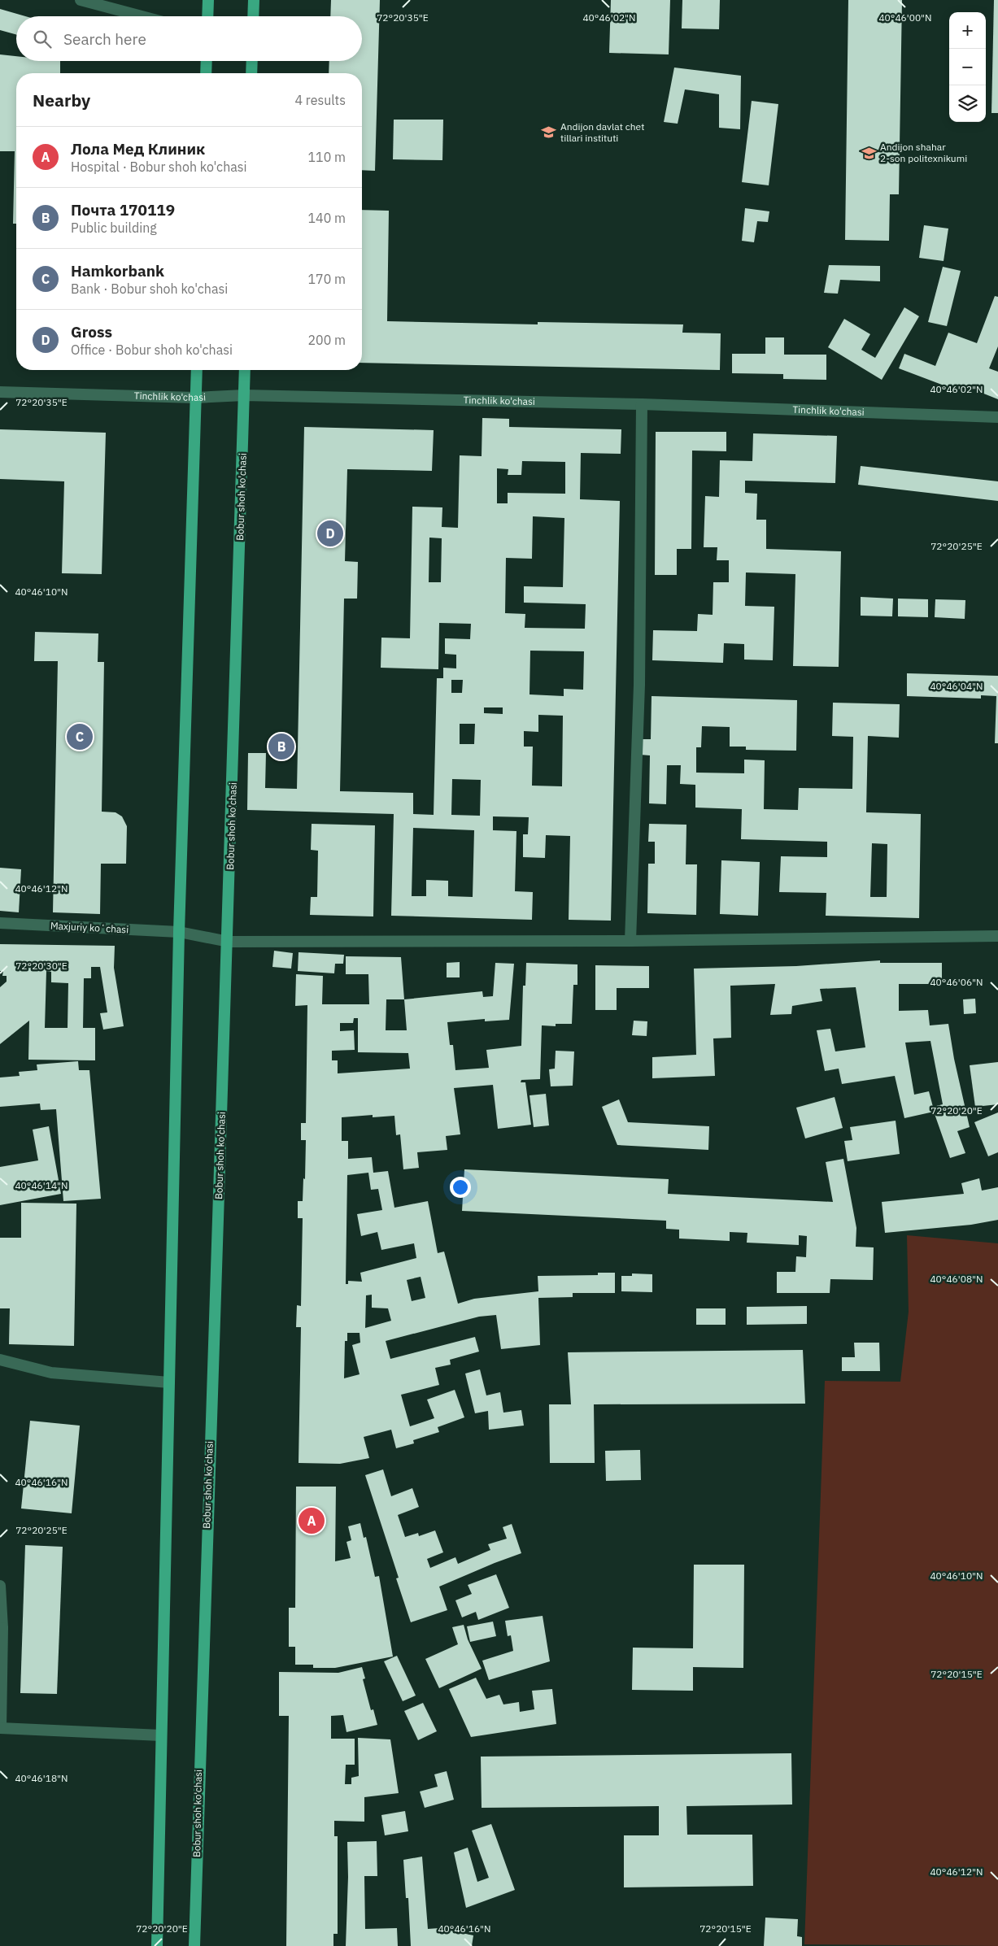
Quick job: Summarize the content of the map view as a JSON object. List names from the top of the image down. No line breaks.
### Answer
{"streets":{"main road":["Bobur shoh ko'chasi"],"street":["Tinchlik ko'chasi","Maxjuriy koʻchasi"]},"crossings":[["Tinchlik ko'chasi","Bobur shoh ko'chasi"],["Bobur shoh ko'chasi","Maxjuriy koʻchasi"]],"places":{"school or university":["Andijon davlat chet tillari instituti","Andijon shahar 2-son politexnikumi"]},"page":{"map_buttons":["+","−"],"search":"Search here","heading":["Nearby","4 results"],"list":[{"mark":"A","name":"Лола Мед Клиник","note":"Hospital · Bobur shoh ko'chasi","value":"110 m"},{"mark":"B","name":"Почта 170119","note":"Public building","value":"140 m"},{"mark":"C","name":"Hamkorbank","note":"Bank · Bobur shoh ko'chasi","value":"170 m"},{"mark":"D","name":"Gross","note":"Office · Bobur shoh ko'chasi","value":"200 m"}],"pins":["D","C","B","A"]},"coordinates":["72°20'35\"E","40°46'02\"N","40°46'00\"N","72°20'25\"E","40°46'10\"N","40°46'04\"N","40°46'12\"N","72°20'30\"E","40°46'06\"N","72°20'20\"E","40°46'14\"N","40°46'08\"N","40°46'16\"N","72°20'15\"E","40°46'18\"N"]}
